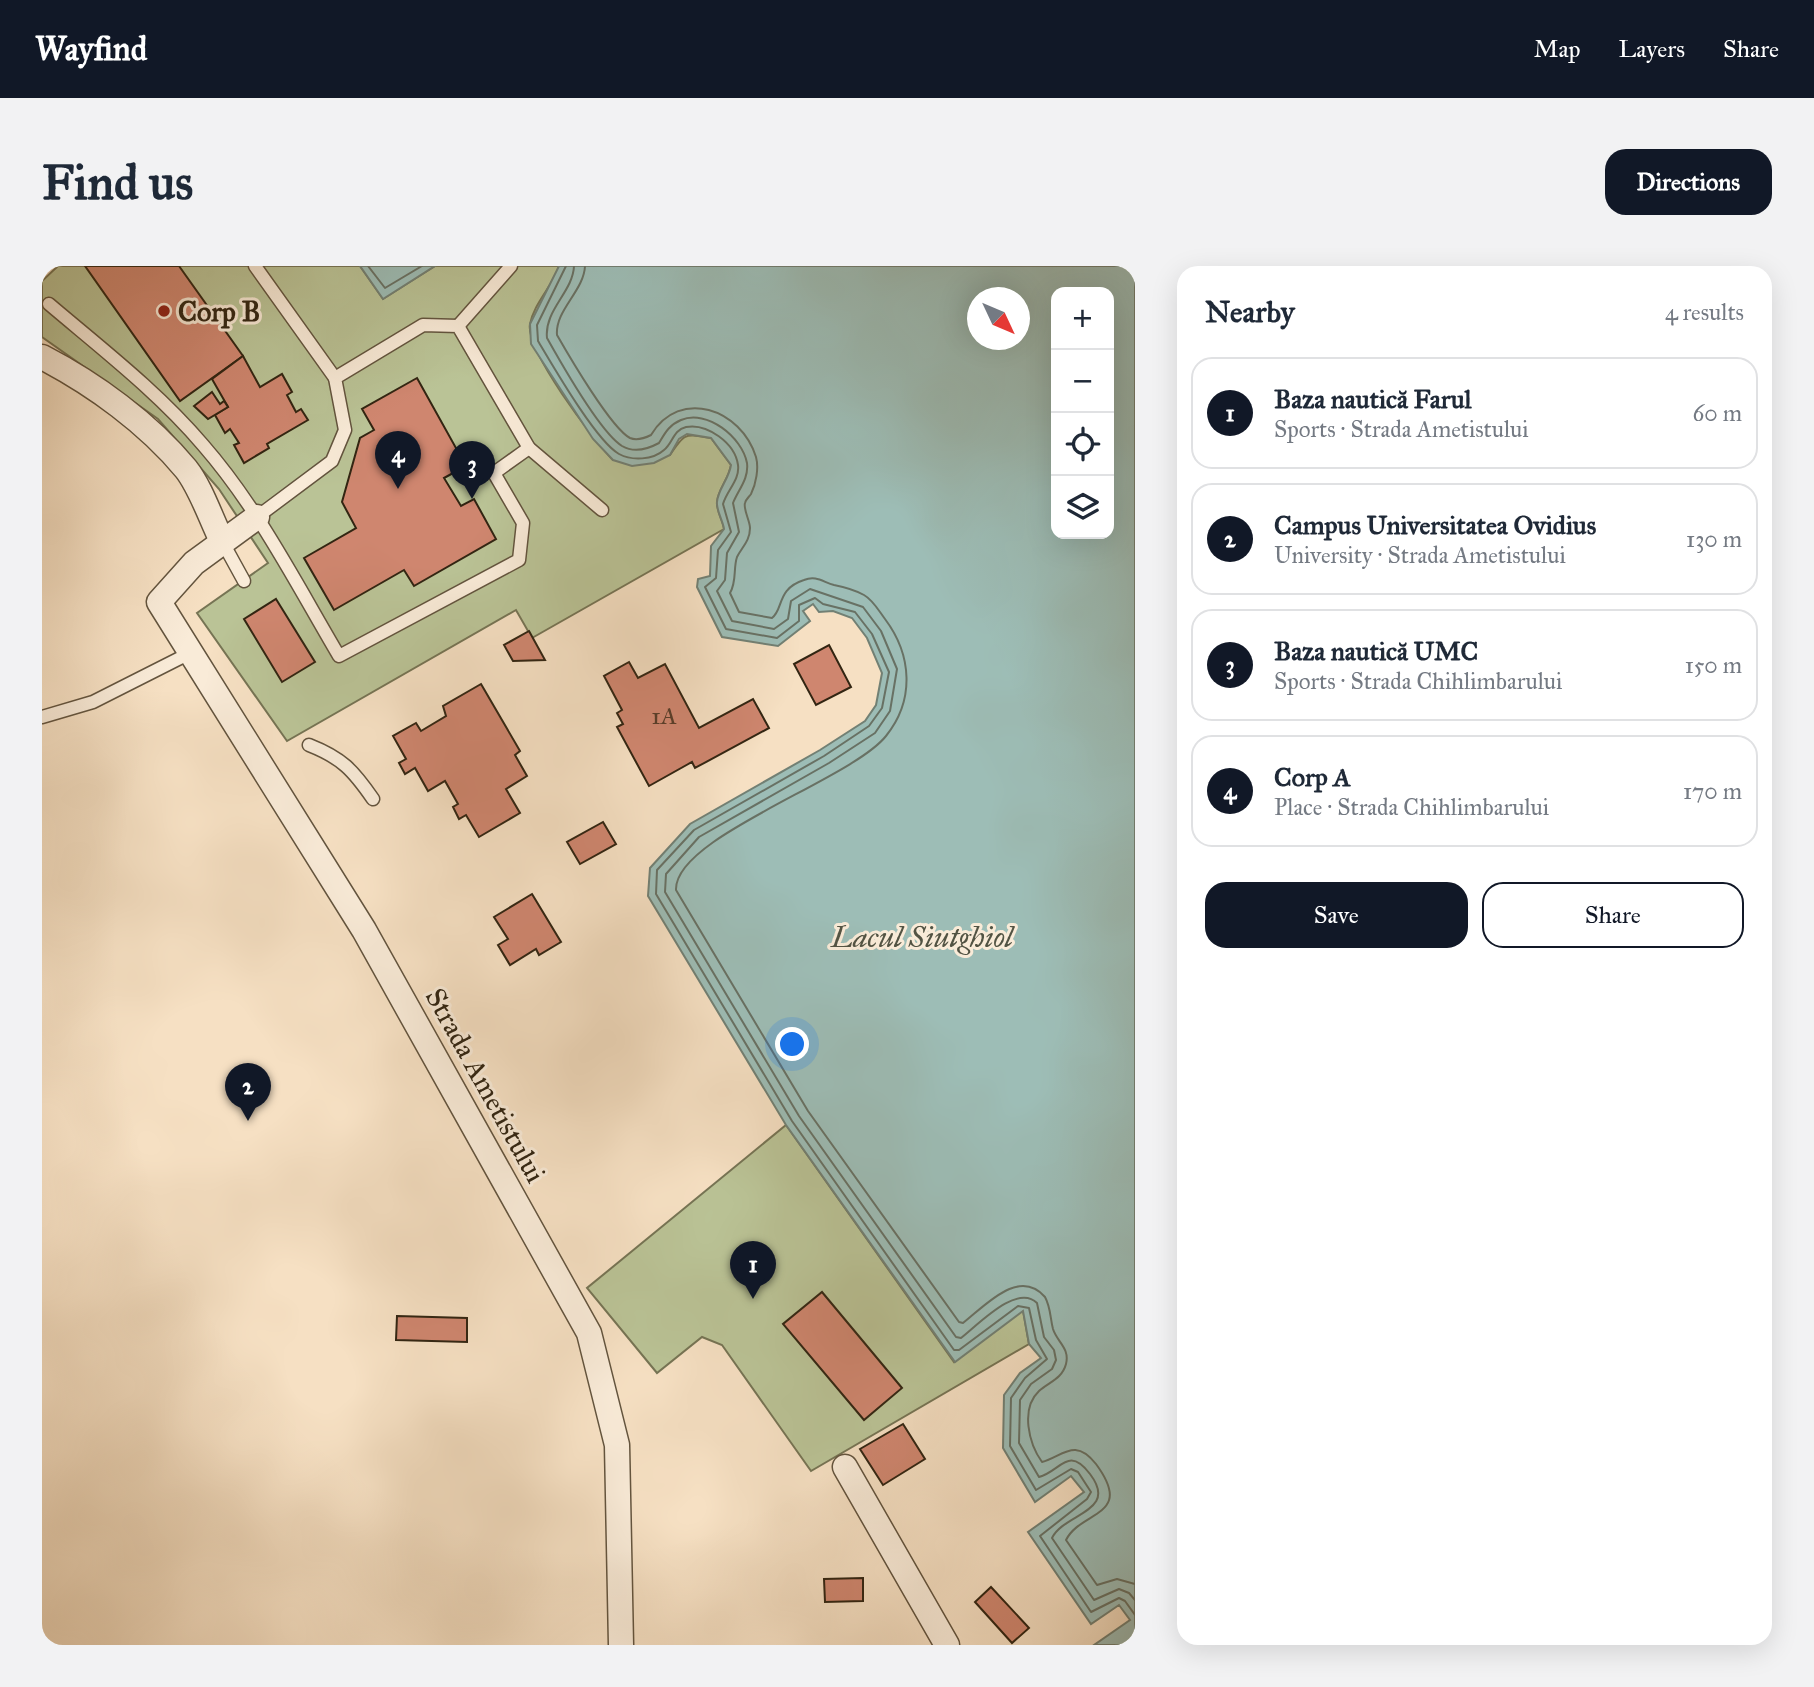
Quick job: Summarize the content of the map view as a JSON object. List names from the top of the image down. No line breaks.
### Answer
{"streets":{"street":["Strada Ametistului"]},"water":["Lacul Siutghiol"],"places":["Corp B"],"house_numbers":["1A"],"north":"bottom right","page":{"header":"Wayfind","nav":["Map","Layers","Share"],"buttons":["Directions",["Save","Share"]],"title":"Find us","heading":["Nearby","4 results"],"map_buttons":["+","−"],"list":[{"mark":"1","name":"Baza nautică Farul","note":"Sports · Strada Ametistului","value":"60 m"},{"mark":"2","name":"Campus Universitatea Ovidius","note":"University · Strada Ametistului","value":"130 m"},{"mark":"3","name":"Baza nautică UMC","note":"Sports · Strada Chihlimbarului","value":"150 m"},{"mark":"4","name":"Corp A","note":"Place · Strada Chihlimbarului","value":"170 m"}],"pins":["4","3","2","1"]}}
